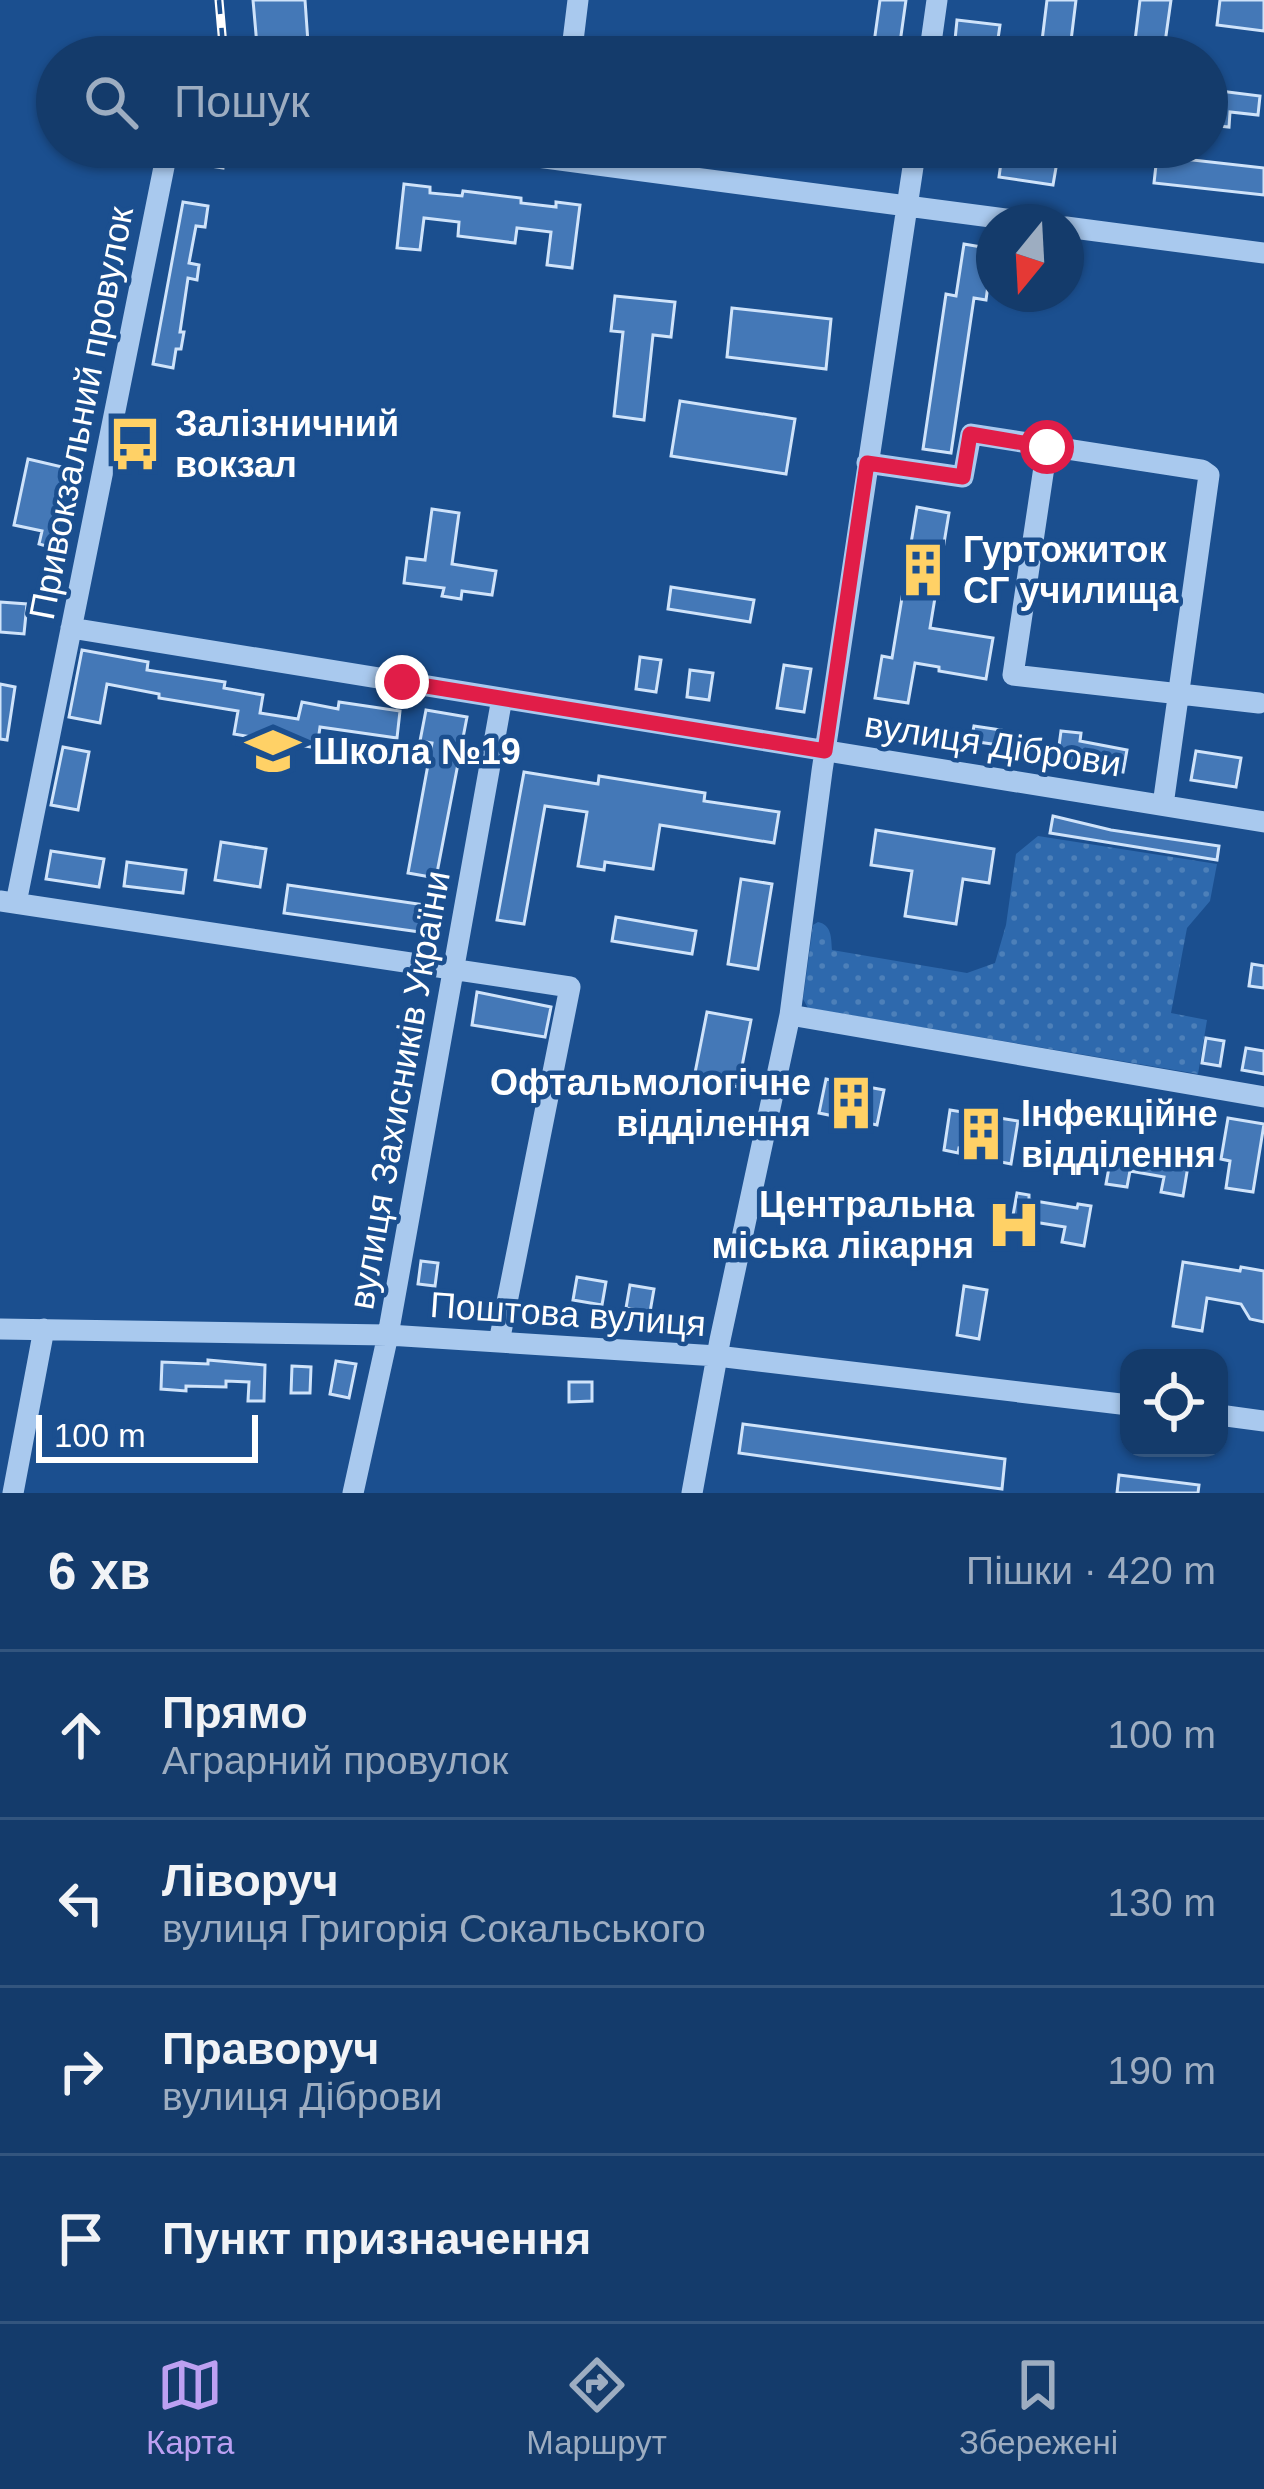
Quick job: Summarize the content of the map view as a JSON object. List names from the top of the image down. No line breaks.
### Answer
{"streets":{"street":["Привокзальний провулок","вулиця Діброви","вулиця Захисників України","Поштова вулиця"]},"crossings":[["Привокзальний провулок","вулиця Діброви"],["вулиця Діброви","вулиця Захисників України"],["вулиця Захисників України","Поштова вулиця"]],"places":{"bus stop":["Залізничний вокзал"],"building":["Гуртожиток СГ училища","Офтальмологічне відділення","Інфекційне відділення"],"school or university":["Школа №19"],"hospital":["Центральна міська лікарня"]},"scale_bar":"100 m","north":"bottom","page":{"search":"Пошук","scale":"100 m","heading":["6 хв","Пішки · 420 m"],"list":[["Прямо","Аграрний провулок","100 m"],["Ліворуч","вулиця Григорія Сокальського","130 m"],["Праворуч","вулиця Діброви","190 m"],"Пункт призначення"],"nav":["Карта","Маршрут","Збережені"]}}
